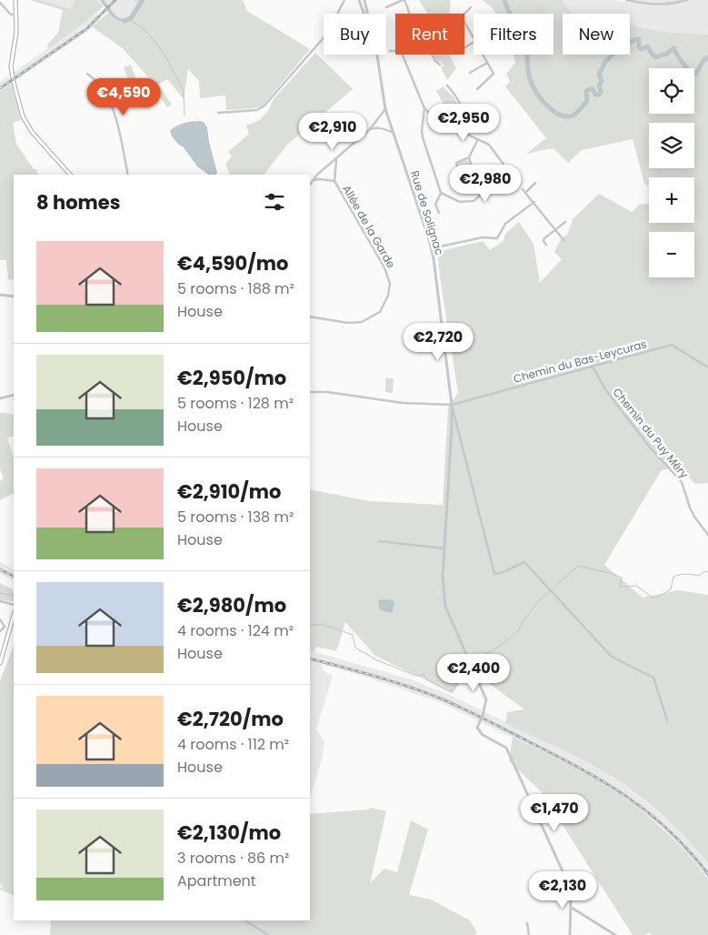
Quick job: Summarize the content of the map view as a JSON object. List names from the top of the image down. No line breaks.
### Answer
{"streets":{"street":["Rue de Solignac","Allée de la Garde","Chemin du Bas-Leycuras","Chemin du Puy Méry"]},"crossings":[["Rue de Solignac","Chemin du Bas-Leycuras"],["Chemin du Bas-Leycuras","Chemin du Puy Méry"]],"page":{"chip":["Buy","Rent","Filters","New"],"map_buttons":["+","−"],"price":["€4,590","€2,950","€2,910","€2,980","€2,720","€2,400","€1,470","€2,130"],"heading":"8 homes","list":[{"name":"€4,590/mo","note":"5 rooms · 188 m² · House"},{"name":"€2,950/mo","note":"5 rooms · 128 m² · House"},{"name":"€2,910/mo","note":"5 rooms · 138 m² · House"},{"name":"€2,980/mo","note":"4 rooms · 124 m² · House"},{"name":"€2,720/mo","note":"4 rooms · 112 m² · House"},{"name":"€2,130/mo","note":"3 rooms · 86 m² · Apartment"}]}}
